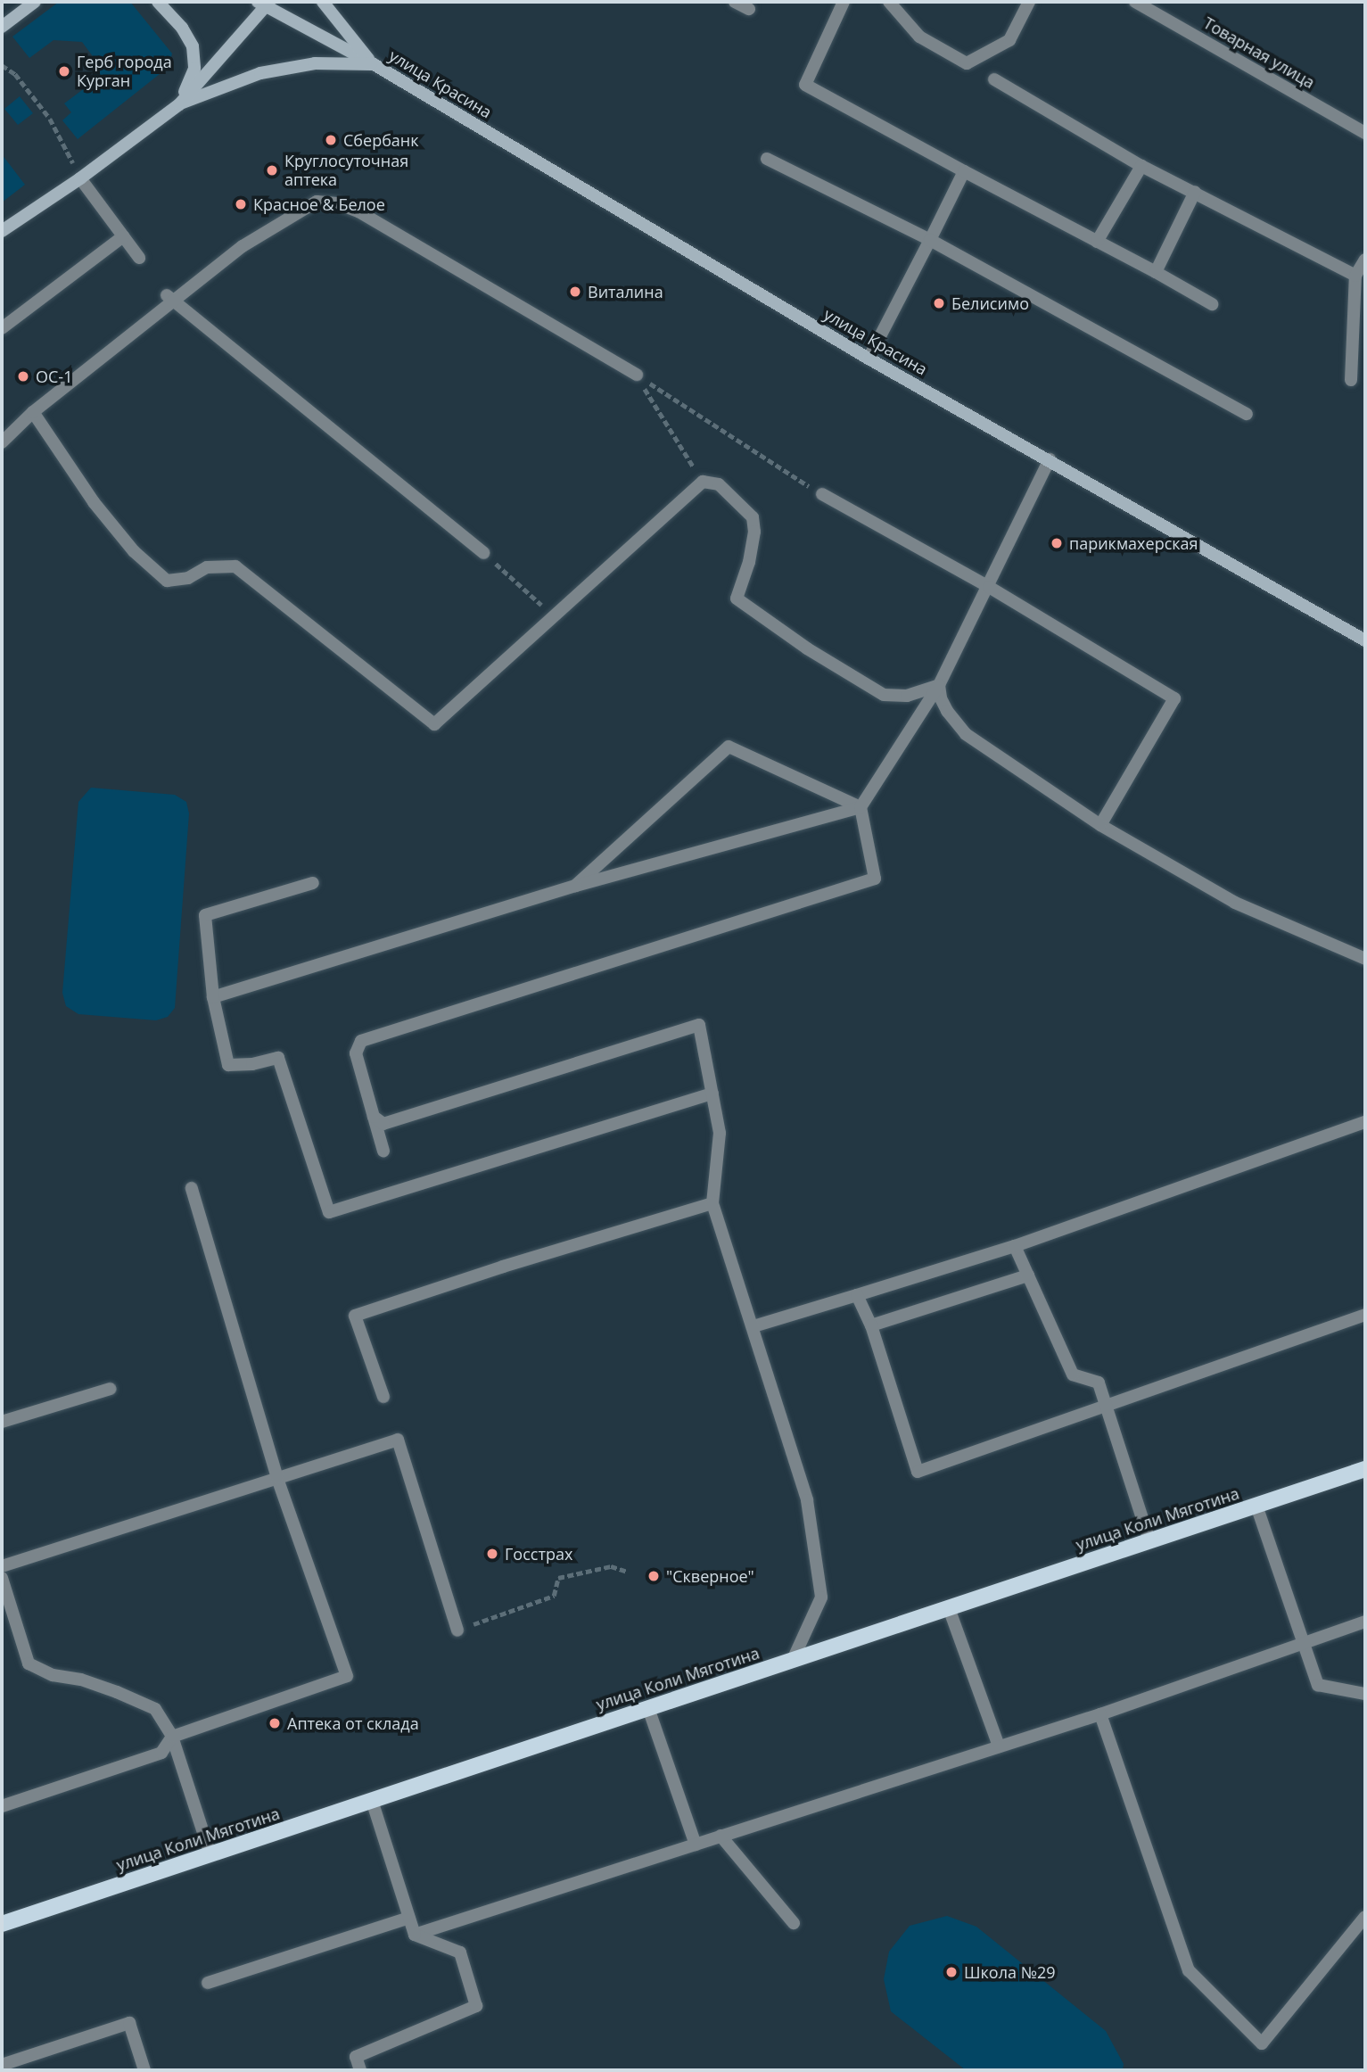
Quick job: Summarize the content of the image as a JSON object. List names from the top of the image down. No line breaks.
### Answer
{"streets":{"main road":["улица Красина","улица Коли Мяготина"],"lane":["Товарная улица"]},"places":["Герб города Курган","Сбербанк","Круглосуточная аптека","Красное & Белое","Виталина","Белисимо","ОС-1","парикмахерская","Госстрах","\"Скверное\"","Аптека от склада","Школа №29"]}
